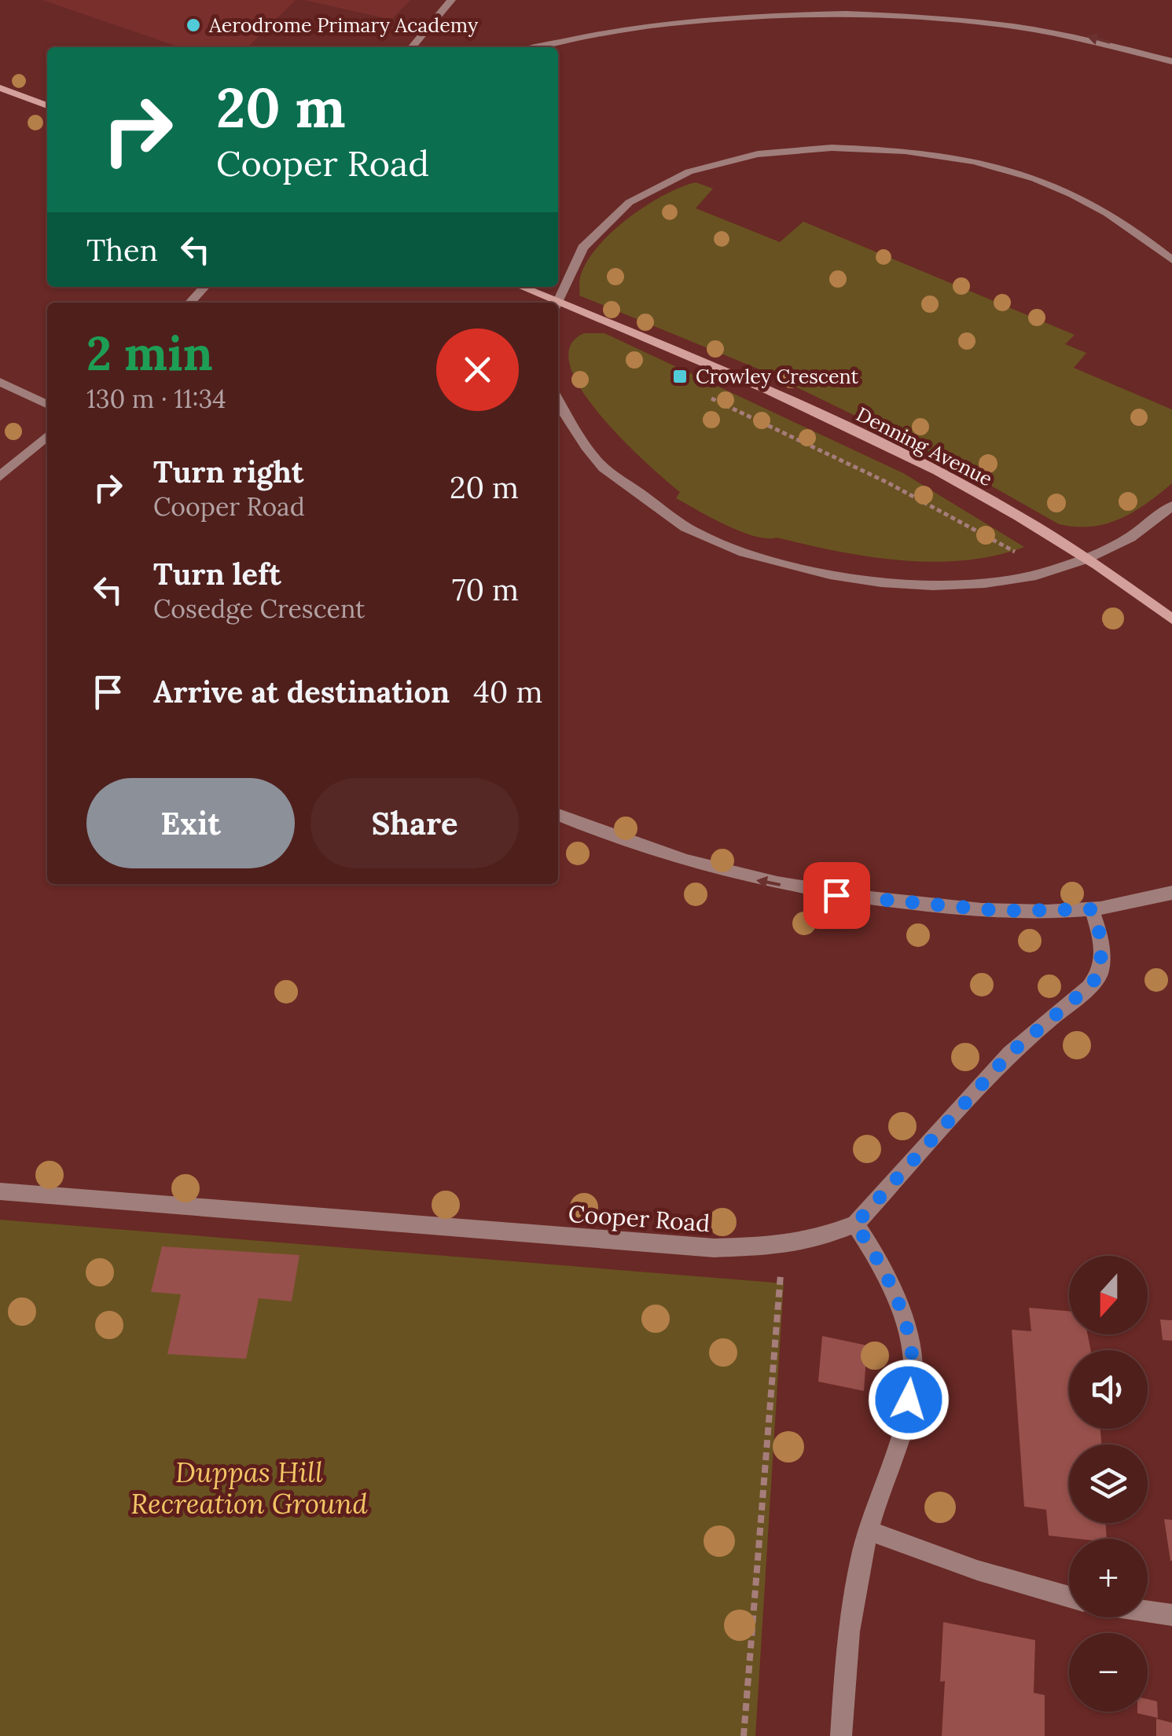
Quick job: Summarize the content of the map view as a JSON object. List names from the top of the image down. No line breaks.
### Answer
{"streets":{"main road":["Denning Avenue"],"street":["Cooper Road"]},"parks":["Duppas Hill Recreation Ground"],"places":{"other":["Aerodrome Primary Academy"],"transit":["Crowley Crescent"]},"north":"bottom","page":{"turn":["20 m","Cooper Road"],"then":"Then","heading":["2 min","130 m · 11:34"],"list":[{"name":"Turn right","note":"Cooper Road","value":"20 m"},{"name":"Turn left","note":"Cosedge Crescent","value":"70 m"},{"name":"Arrive at destination","value":"40 m"}],"buttons":["Exit","Share"],"map_buttons":["+","−"]}}
